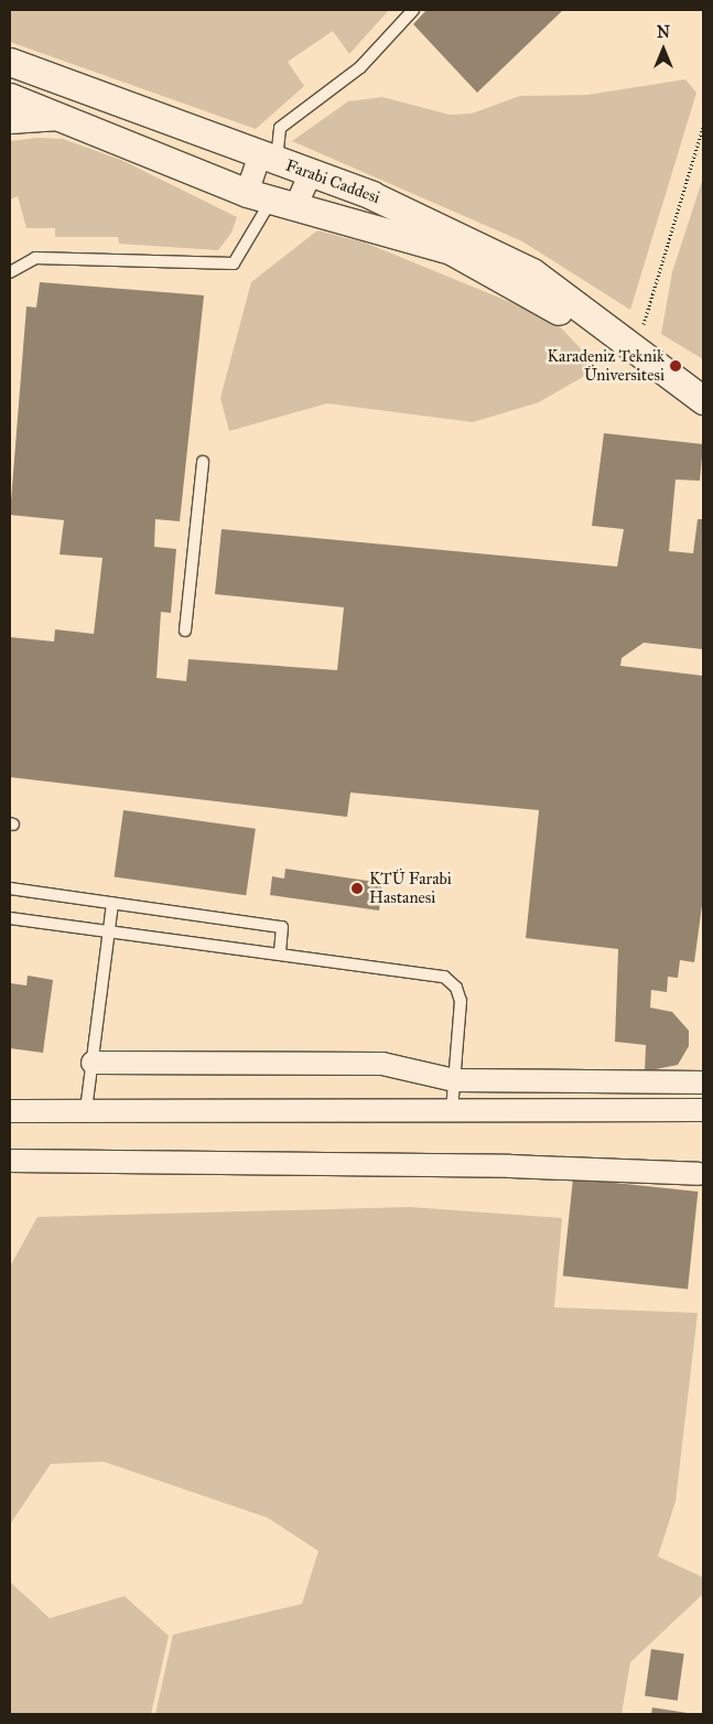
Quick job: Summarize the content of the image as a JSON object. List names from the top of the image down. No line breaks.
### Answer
{"streets":{"street":["Farabi Caddesi"]},"places":["Karadeniz Teknik Üniversitesi","KTÜ Farabi Hastanesi"],"north":"top"}
